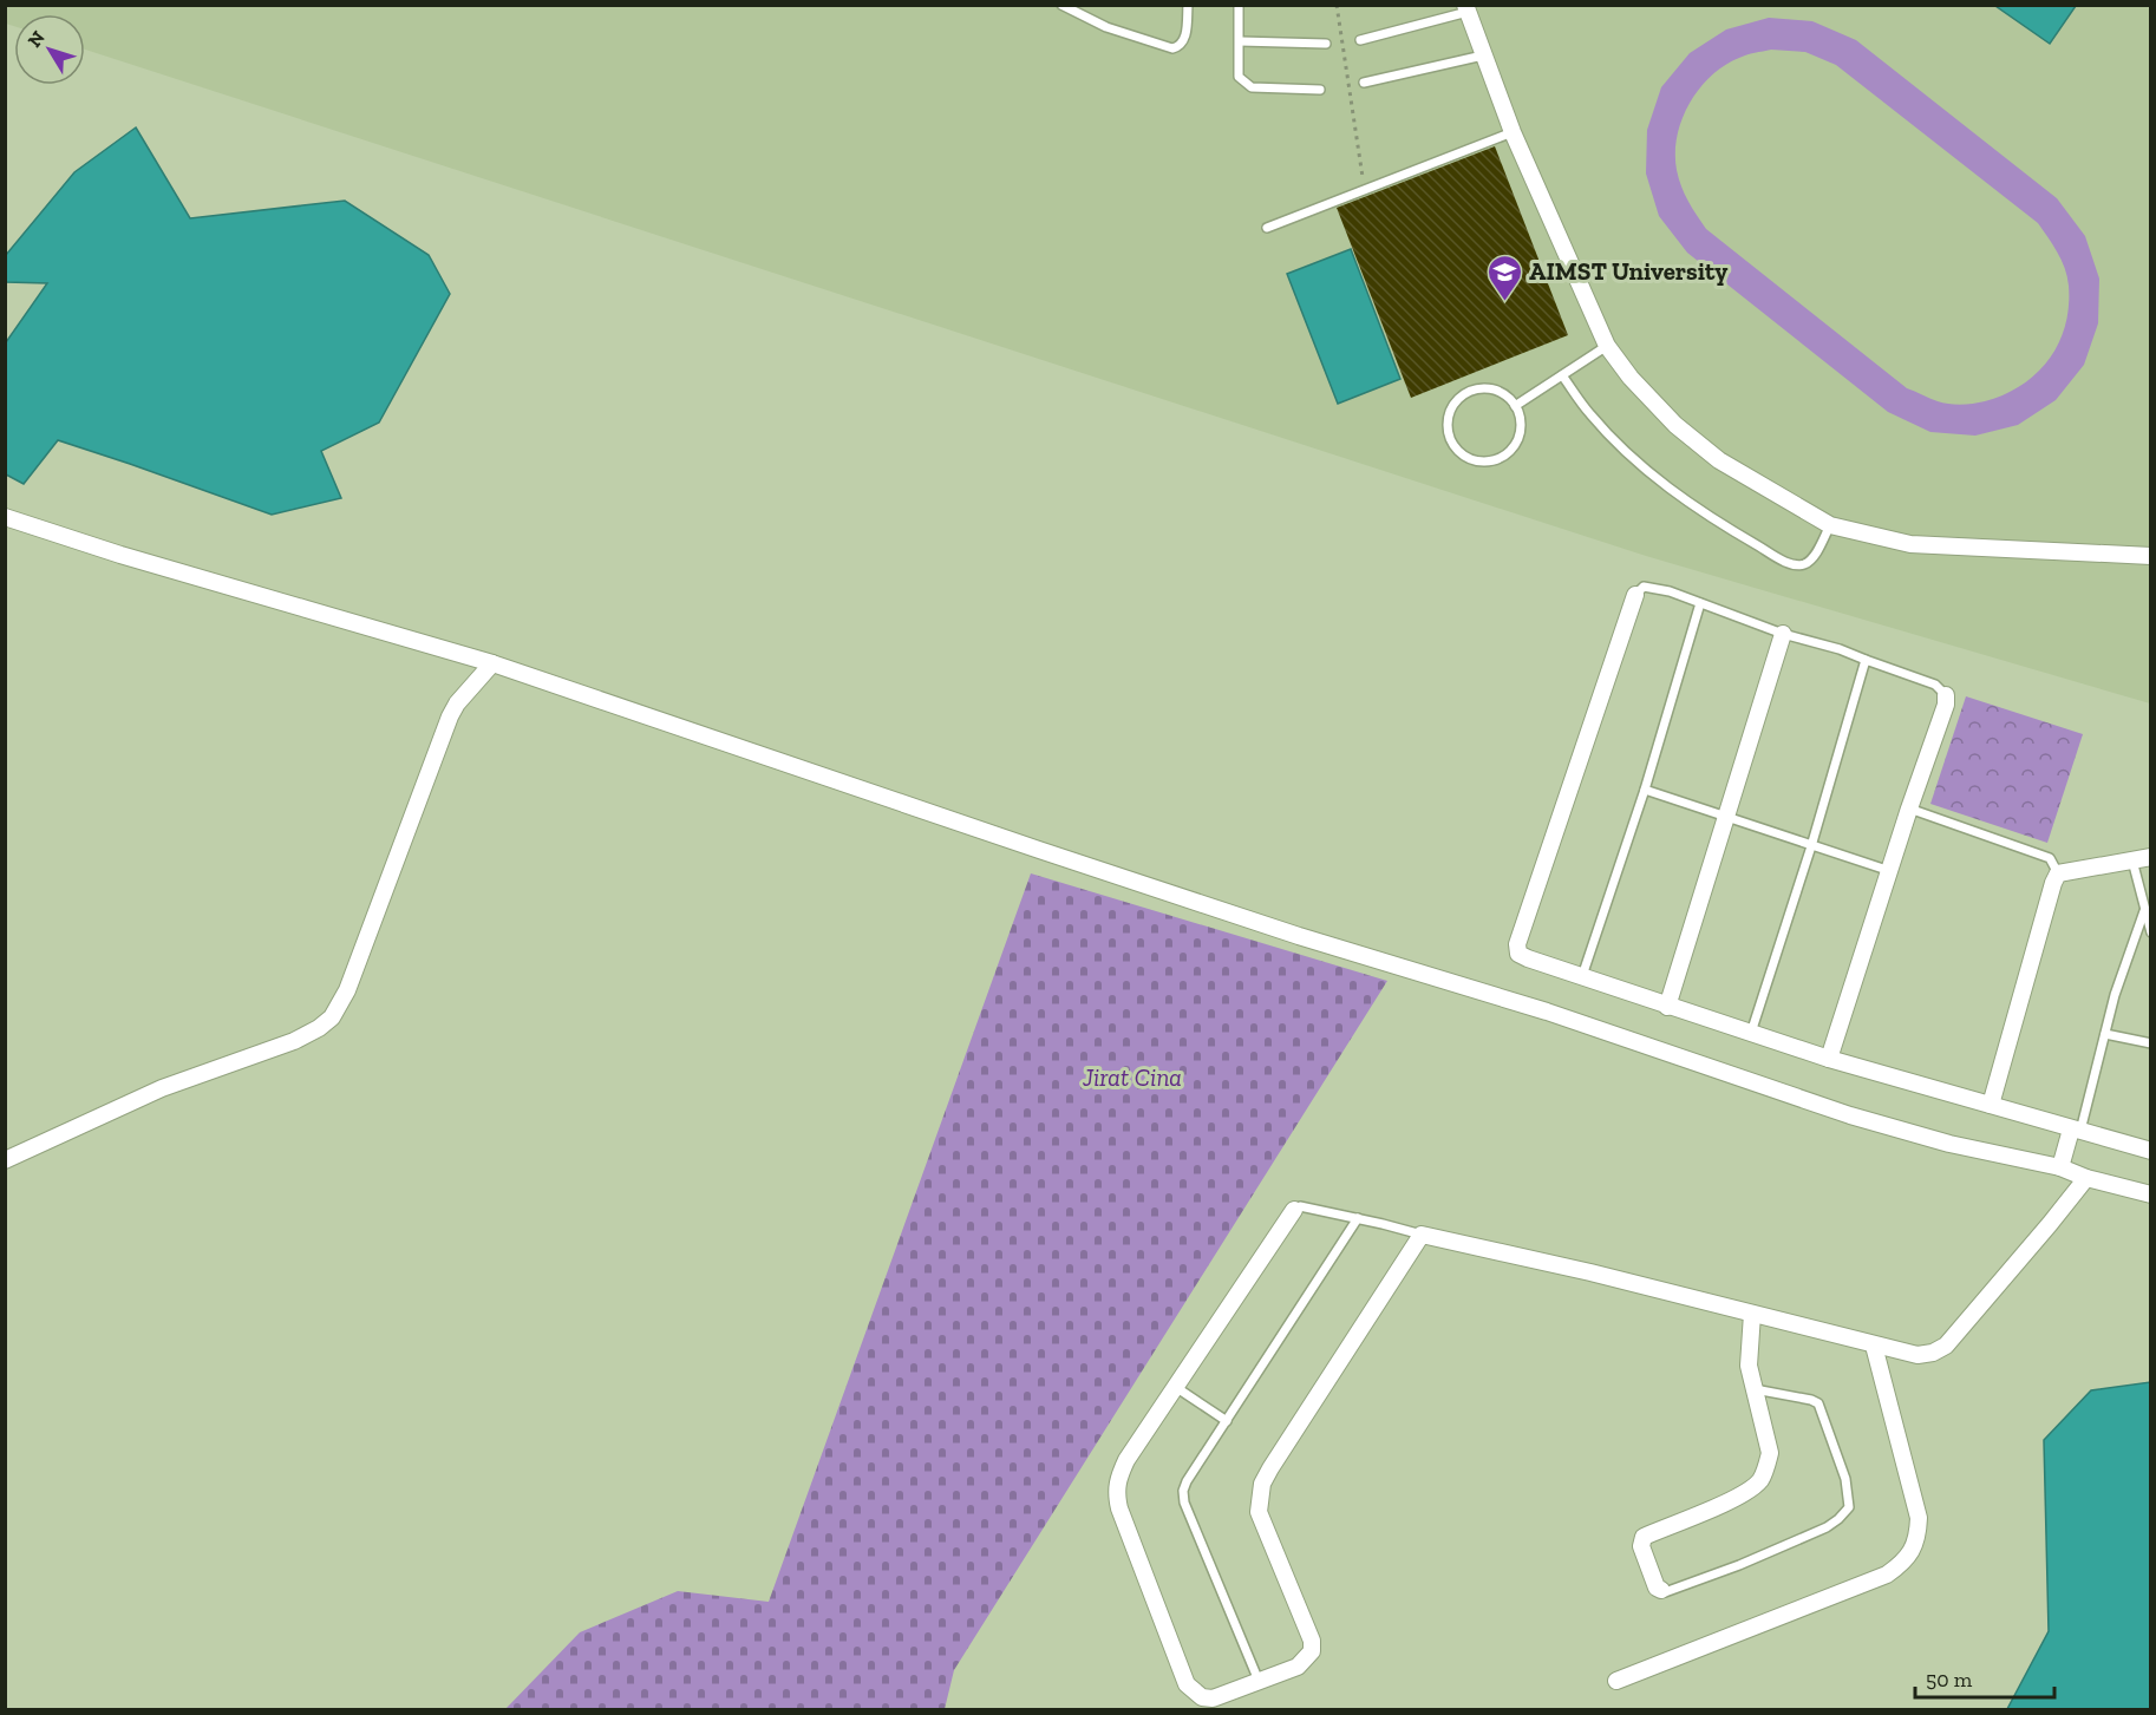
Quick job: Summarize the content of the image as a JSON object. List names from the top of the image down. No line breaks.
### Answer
{"parks":["Jirat Cina"],"places":{"school or university":["AIMST University"]},"scale_bar":"50 m","north":"top left"}
